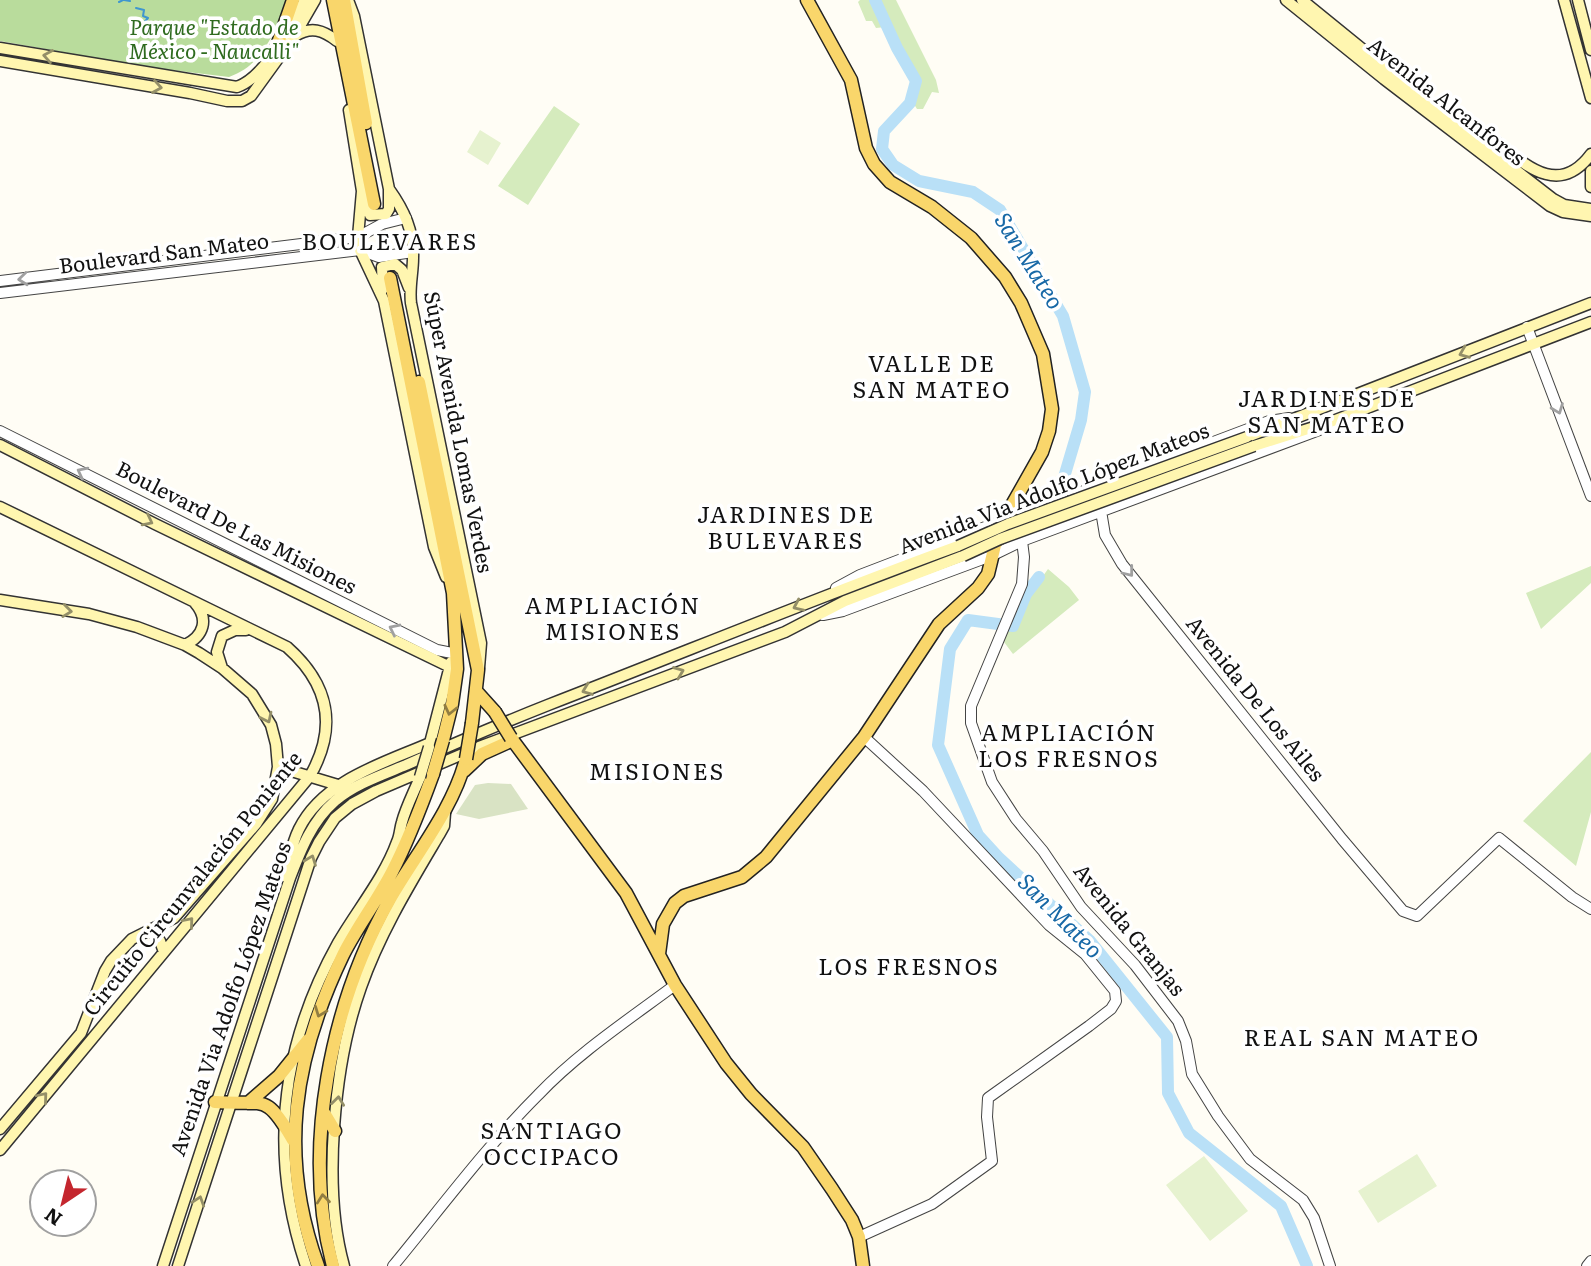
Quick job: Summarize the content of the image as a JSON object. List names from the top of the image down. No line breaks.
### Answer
{"streets":{"main road":["Avenida Alcanfores","Súper Avenida Lomas Verdes","Avenida Via Adolfo López Mateos","Boulevard De Las Misiones","Circuito Circunvalación Poniente"],"street":["Boulevard San Mateo","Avenida De Los Ailes","Avenida Granjas"]},"crossings":[["Boulevard San Mateo","Súper Avenida Lomas Verdes"],["Súper Avenida Lomas Verdes","Boulevard De Las Misiones"]],"one_way":["Avenida De Los Ailes"],"districts":["BOULEVARES","VALLE DE SAN MATEO","JARDINES DE SAN MATEO","JARDINES DE BULEVARES","AMPLIACIÓN MISIONES","AMPLIACIÓN LOS FRESNOS","MISIONES","LOS FRESNOS","REAL SAN MATEO","SANTIAGO OCCIPACO"],"water":["San Mateo"],"parks":["Parque \"Estado de México - Naucalli\""],"north":"bottom left"}
